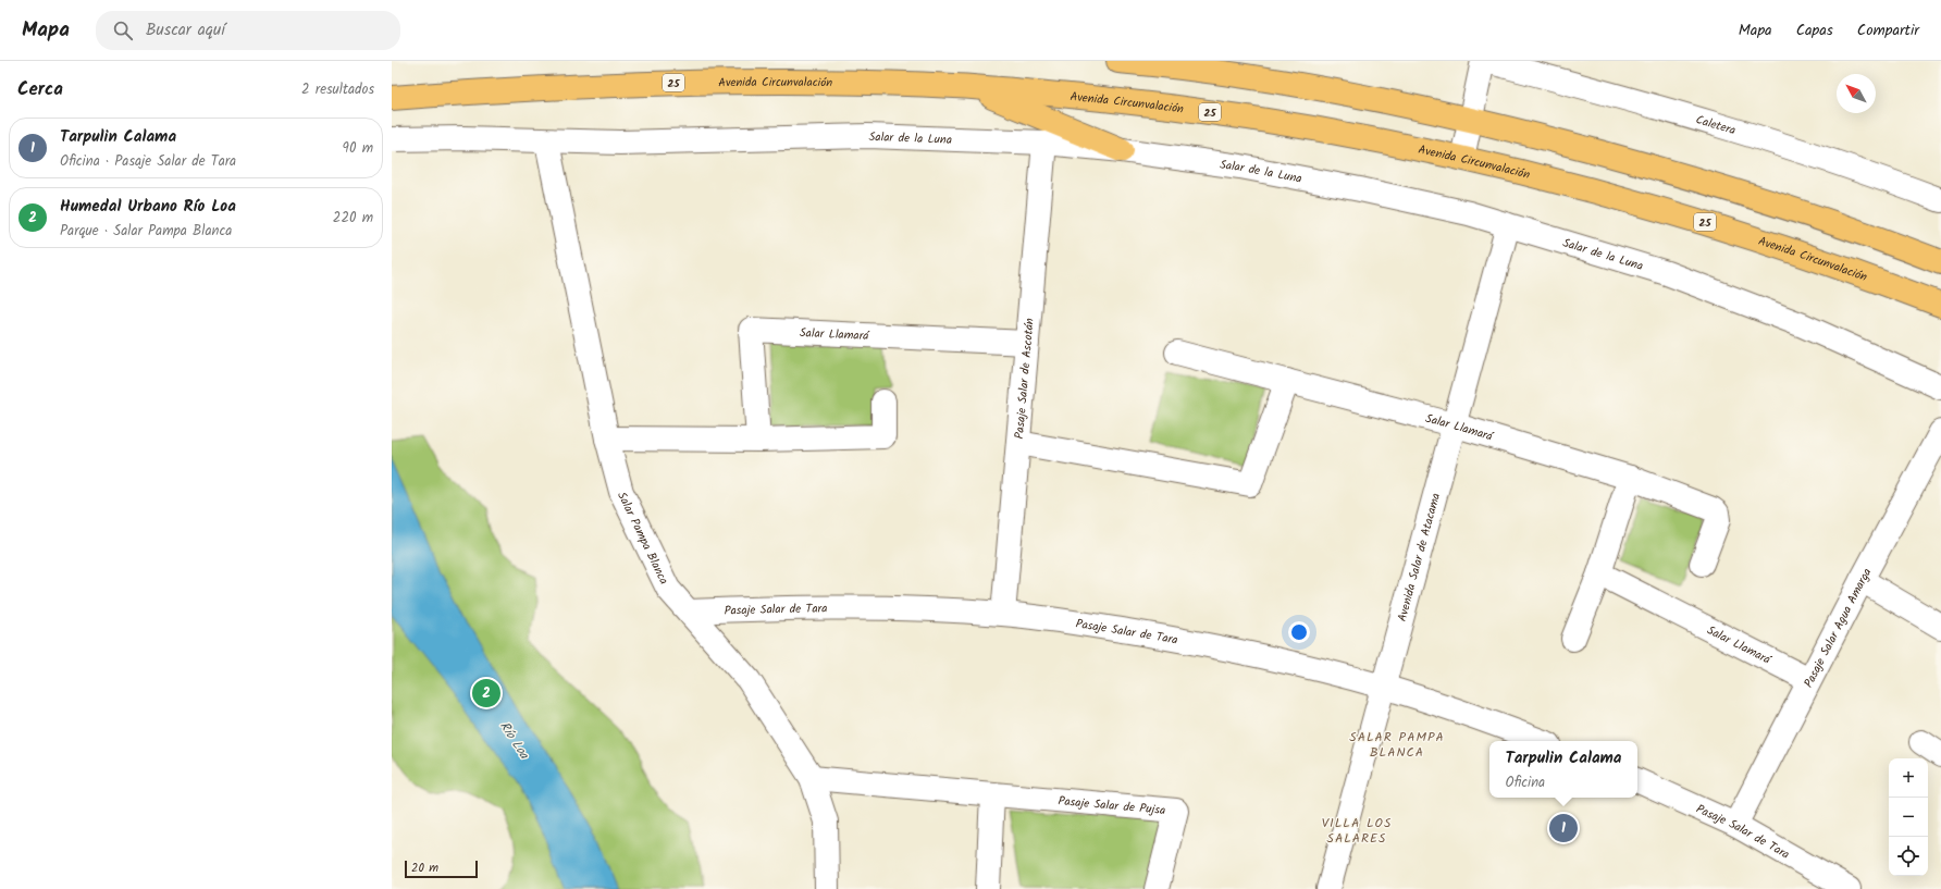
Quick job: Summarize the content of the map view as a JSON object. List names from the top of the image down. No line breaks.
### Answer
{"streets":{"highway":["25","Avenida Circunvalación"],"street":["Caletera","Salar de la Luna","Salar Llamará","Pasaje Salar de Ascotán","Salar Pampa Blanca","Avenida Salar de Atacama","Pasaje Salar de Tara","Pasaje Salar Agua Amarga","Pasaje Salar de Pujsa"]},"crossings":[["Salar de la Luna","Pasaje Salar de Ascotán"],["Salar de la Luna","Salar Pampa Blanca"],["Salar de la Luna","Avenida Salar de Atacama"],["Salar Llamará","Pasaje Salar de Ascotán"],["Salar Llamará","Avenida Salar de Atacama"],["Salar Llamará","Pasaje Salar Agua Amarga"],["Pasaje Salar de Ascotán","Pasaje Salar de Tara"],["Salar Pampa Blanca","Pasaje Salar de Tara"],["Salar Pampa Blanca","Pasaje Salar de Pujsa"],["Avenida Salar de Atacama","Pasaje Salar de Tara"],["Pasaje Salar de Tara","Pasaje Salar Agua Amarga"]],"districts":["SALAR PAMPA BLANCA","VILLA LOS SALARES"],"water":["Río Loa"],"scale_bar":"20 m","north":"top left","page":{"header":"Mapa","search":"Buscar aquí","nav":["Mapa","Capas","Compartir"],"heading":["Cerca","2 resultados"],"list":[{"mark":"1","name":"Tarpulin Calama","note":"Oficina · Pasaje Salar de Tara","value":"90 m"},{"mark":"2","name":"Humedal Urbano Río Loa","note":"Parque · Salar Pampa Blanca","value":"220 m"}],"pins":["2","1"],"popup":["Tarpulin Calama","Oficina"],"map_buttons":["+","−"],"scale":"20 m"}}
